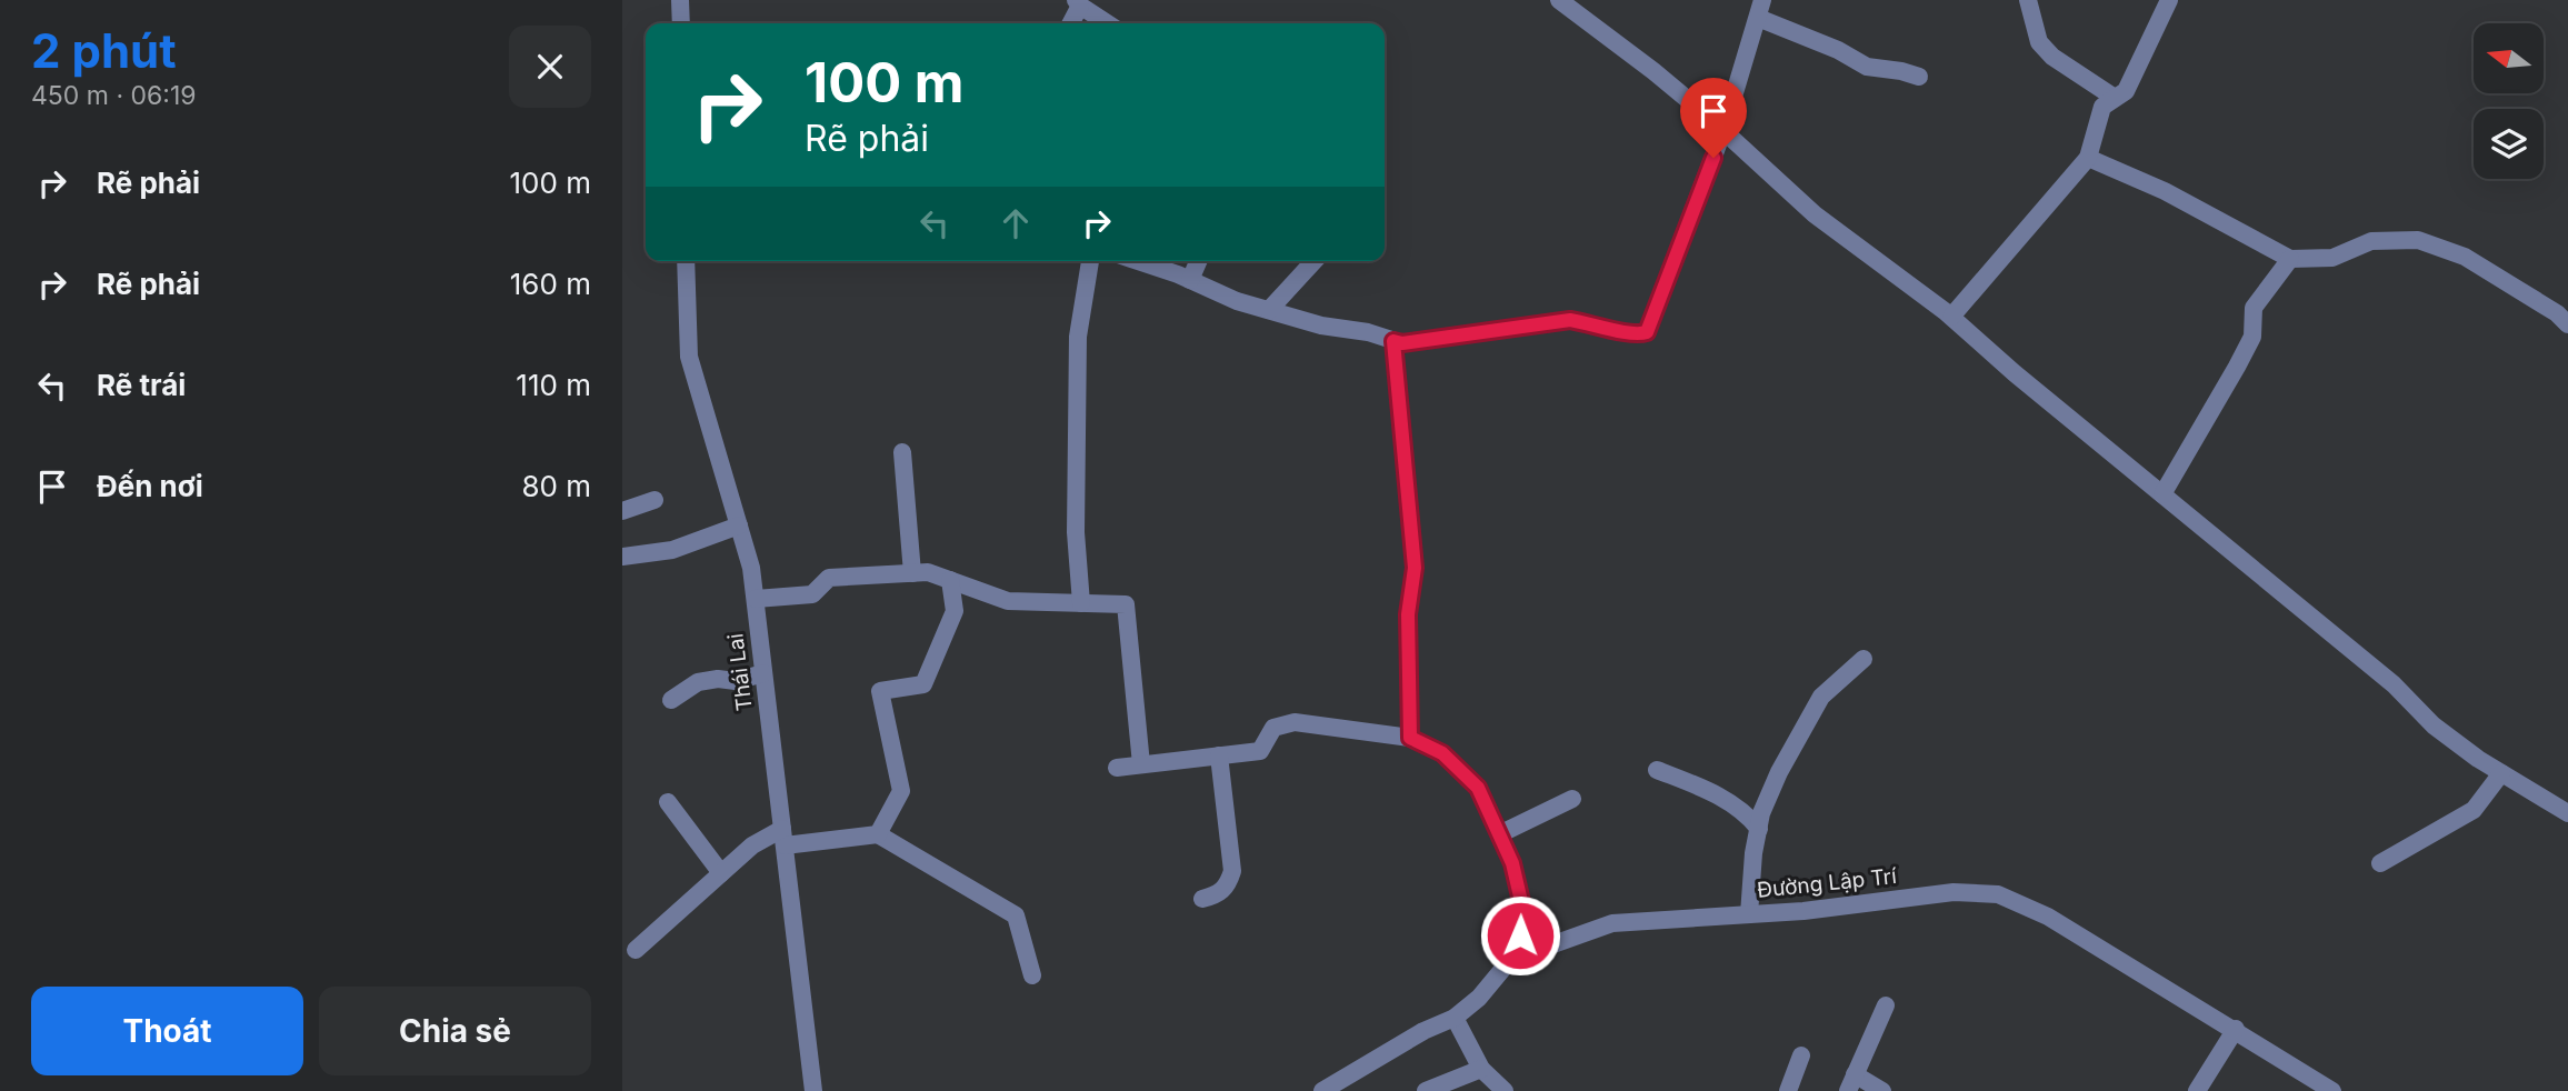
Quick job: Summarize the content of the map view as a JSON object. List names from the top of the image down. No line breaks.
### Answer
{"streets":{"street":["Thái Lai","Đường Lập Trí"]},"north":"left","page":{"heading":["2 phút","450 m · 06:19"],"turn":["100 m","Rẽ phải"],"list":[{"name":"Rẽ phải","value":"100 m"},{"name":"Rẽ phải","value":"160 m"},{"name":"Rẽ trái","value":"110 m"},{"name":"Đến nơi","value":"80 m"}],"buttons":["Thoát","Chia sẻ"]}}
